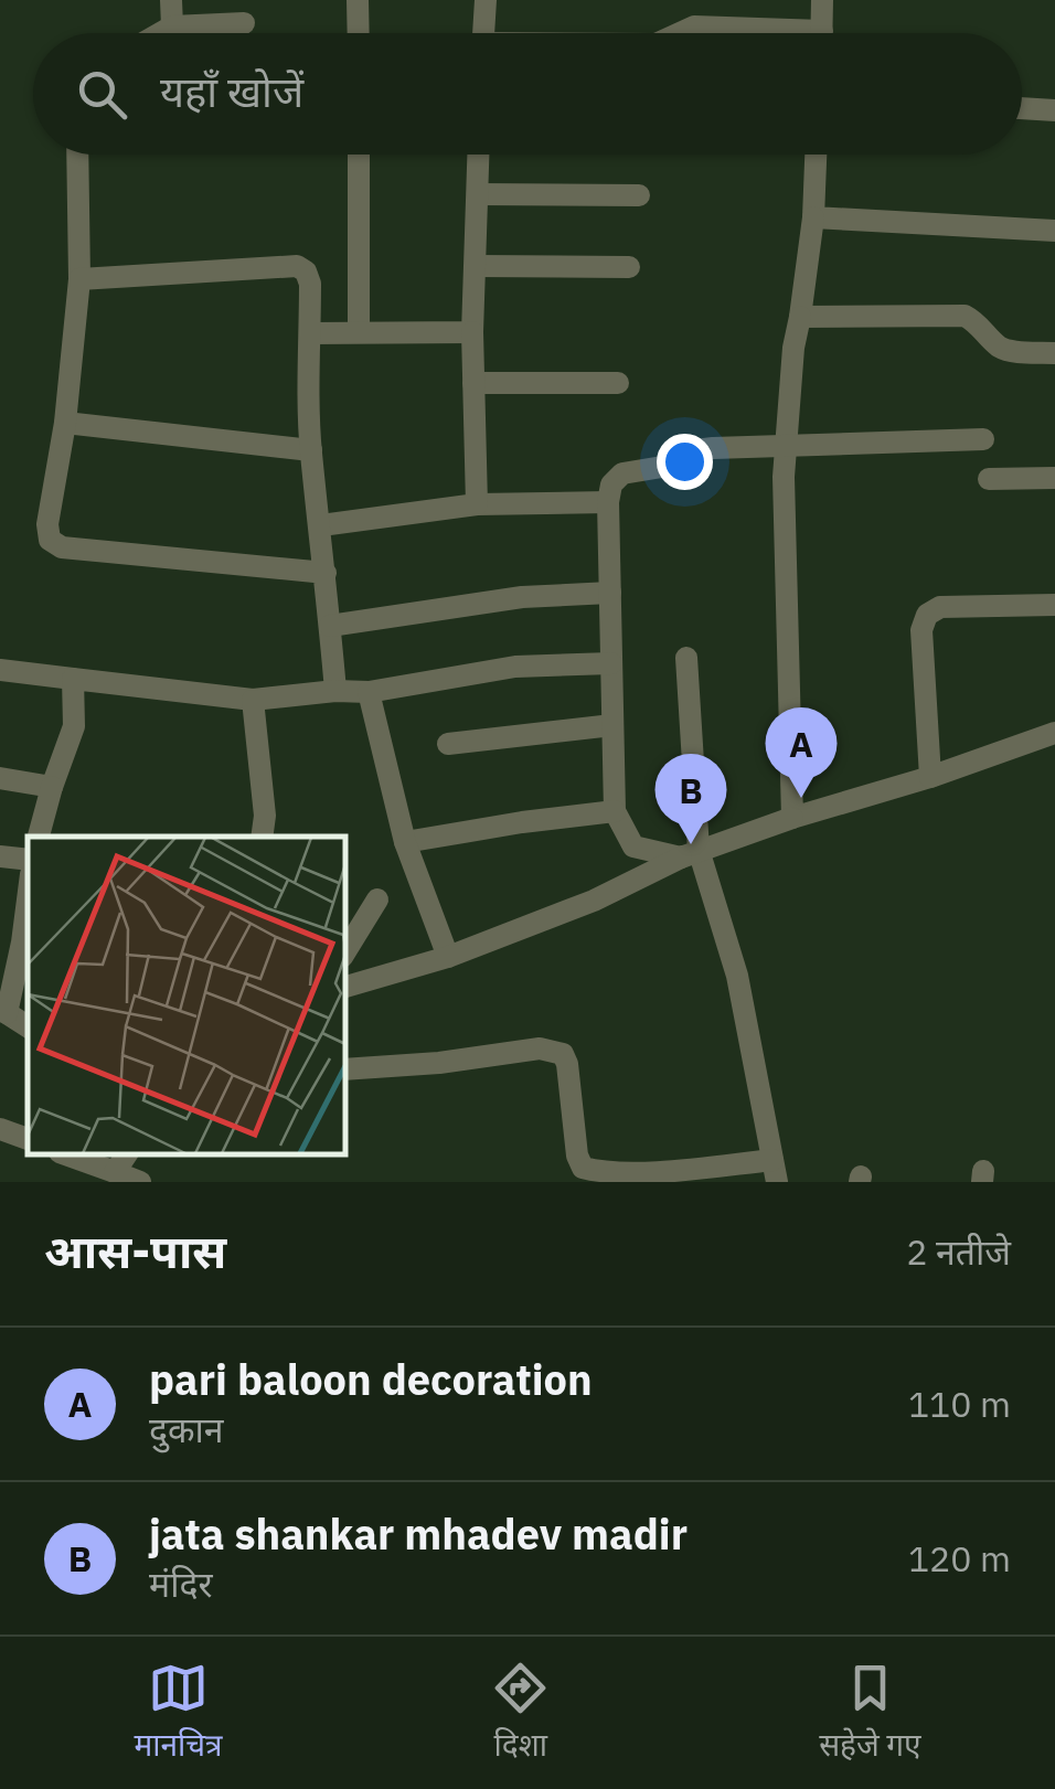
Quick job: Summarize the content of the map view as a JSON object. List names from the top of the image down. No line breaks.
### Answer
{"page":{"search":"यहाँ खोजें","pins":["A","B"],"heading":["आस-पास","2 नतीजे"],"list":[{"mark":"A","name":"pari baloon decoration","note":"दुकान","value":"110 m"},{"mark":"B","name":"jata shankar mhadev madir","note":"मंदिर","value":"120 m"}],"nav":["मानचित्र","दिशा","सहेजे गए"]}}
